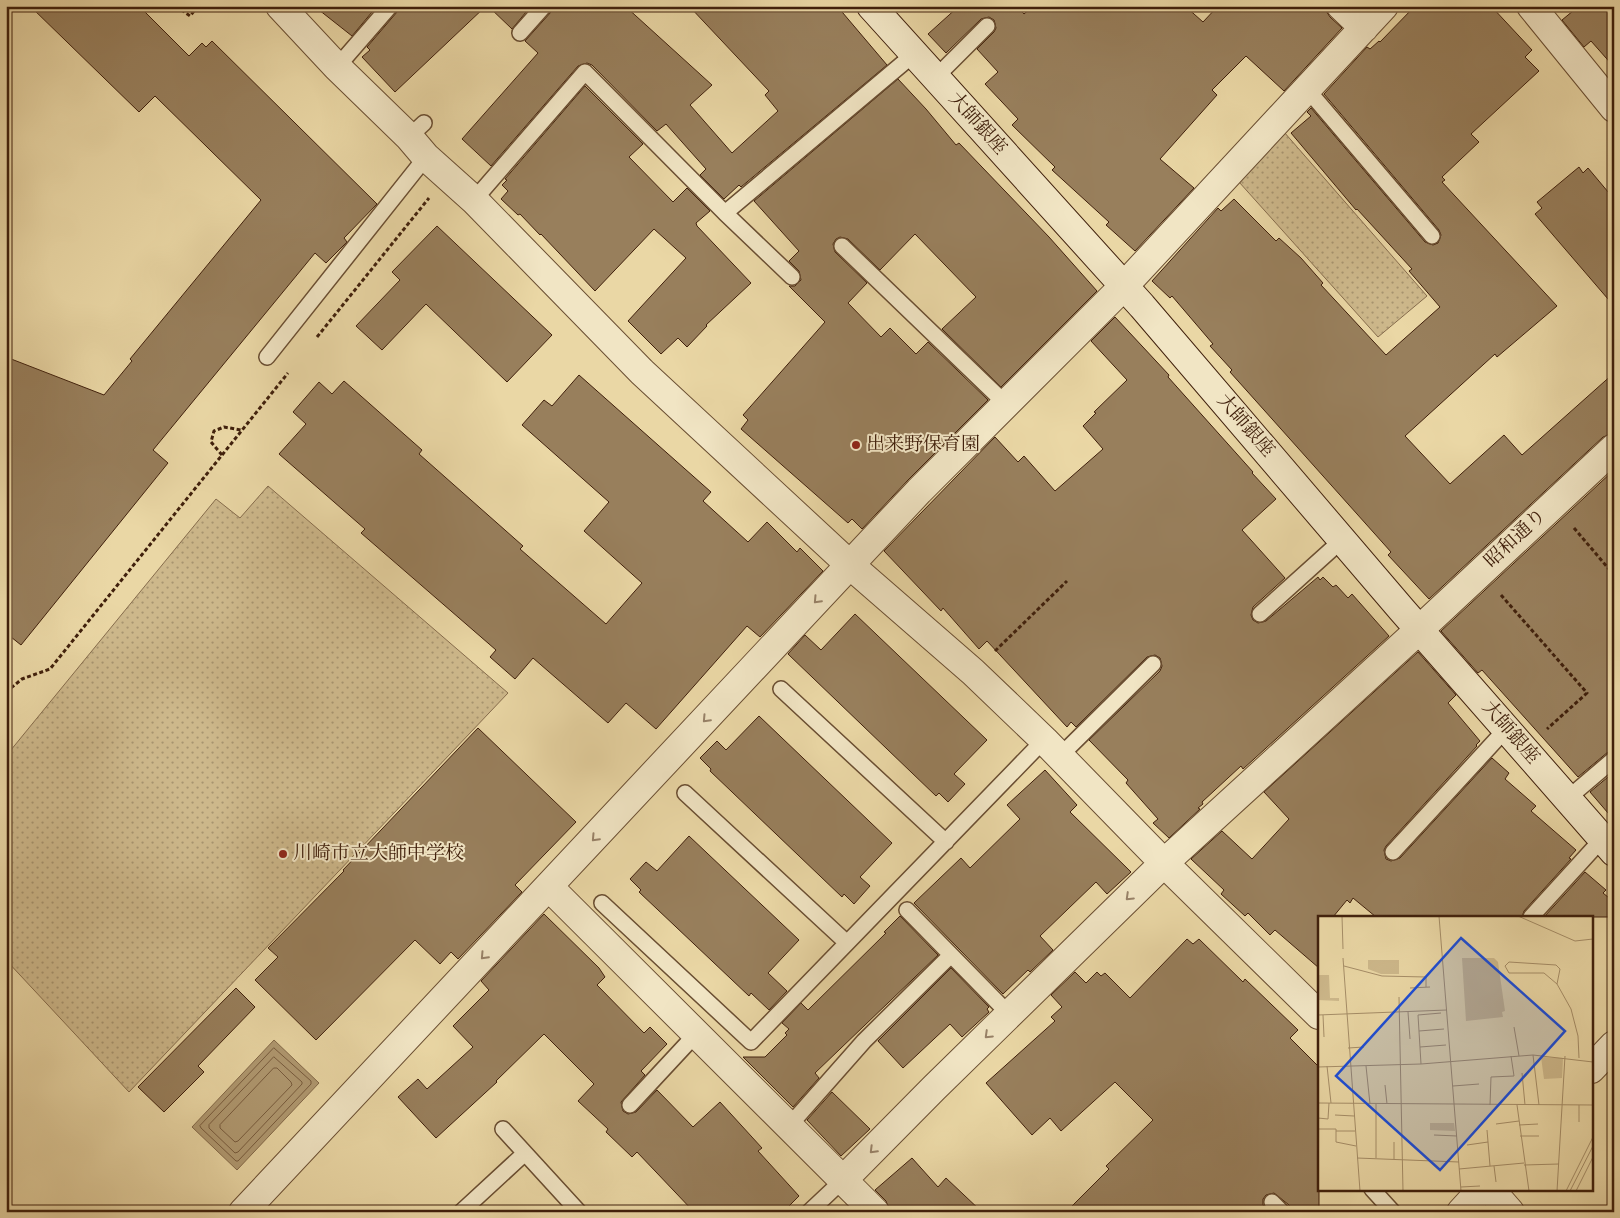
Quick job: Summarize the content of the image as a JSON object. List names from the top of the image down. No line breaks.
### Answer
{"streets":{"street":["大師銀座","昭和通り"]},"crossings":[["大師銀座","昭和通り"]],"one_way":["昭和通り"],"places":["出来野保育園","川崎市立大師中学校"]}
